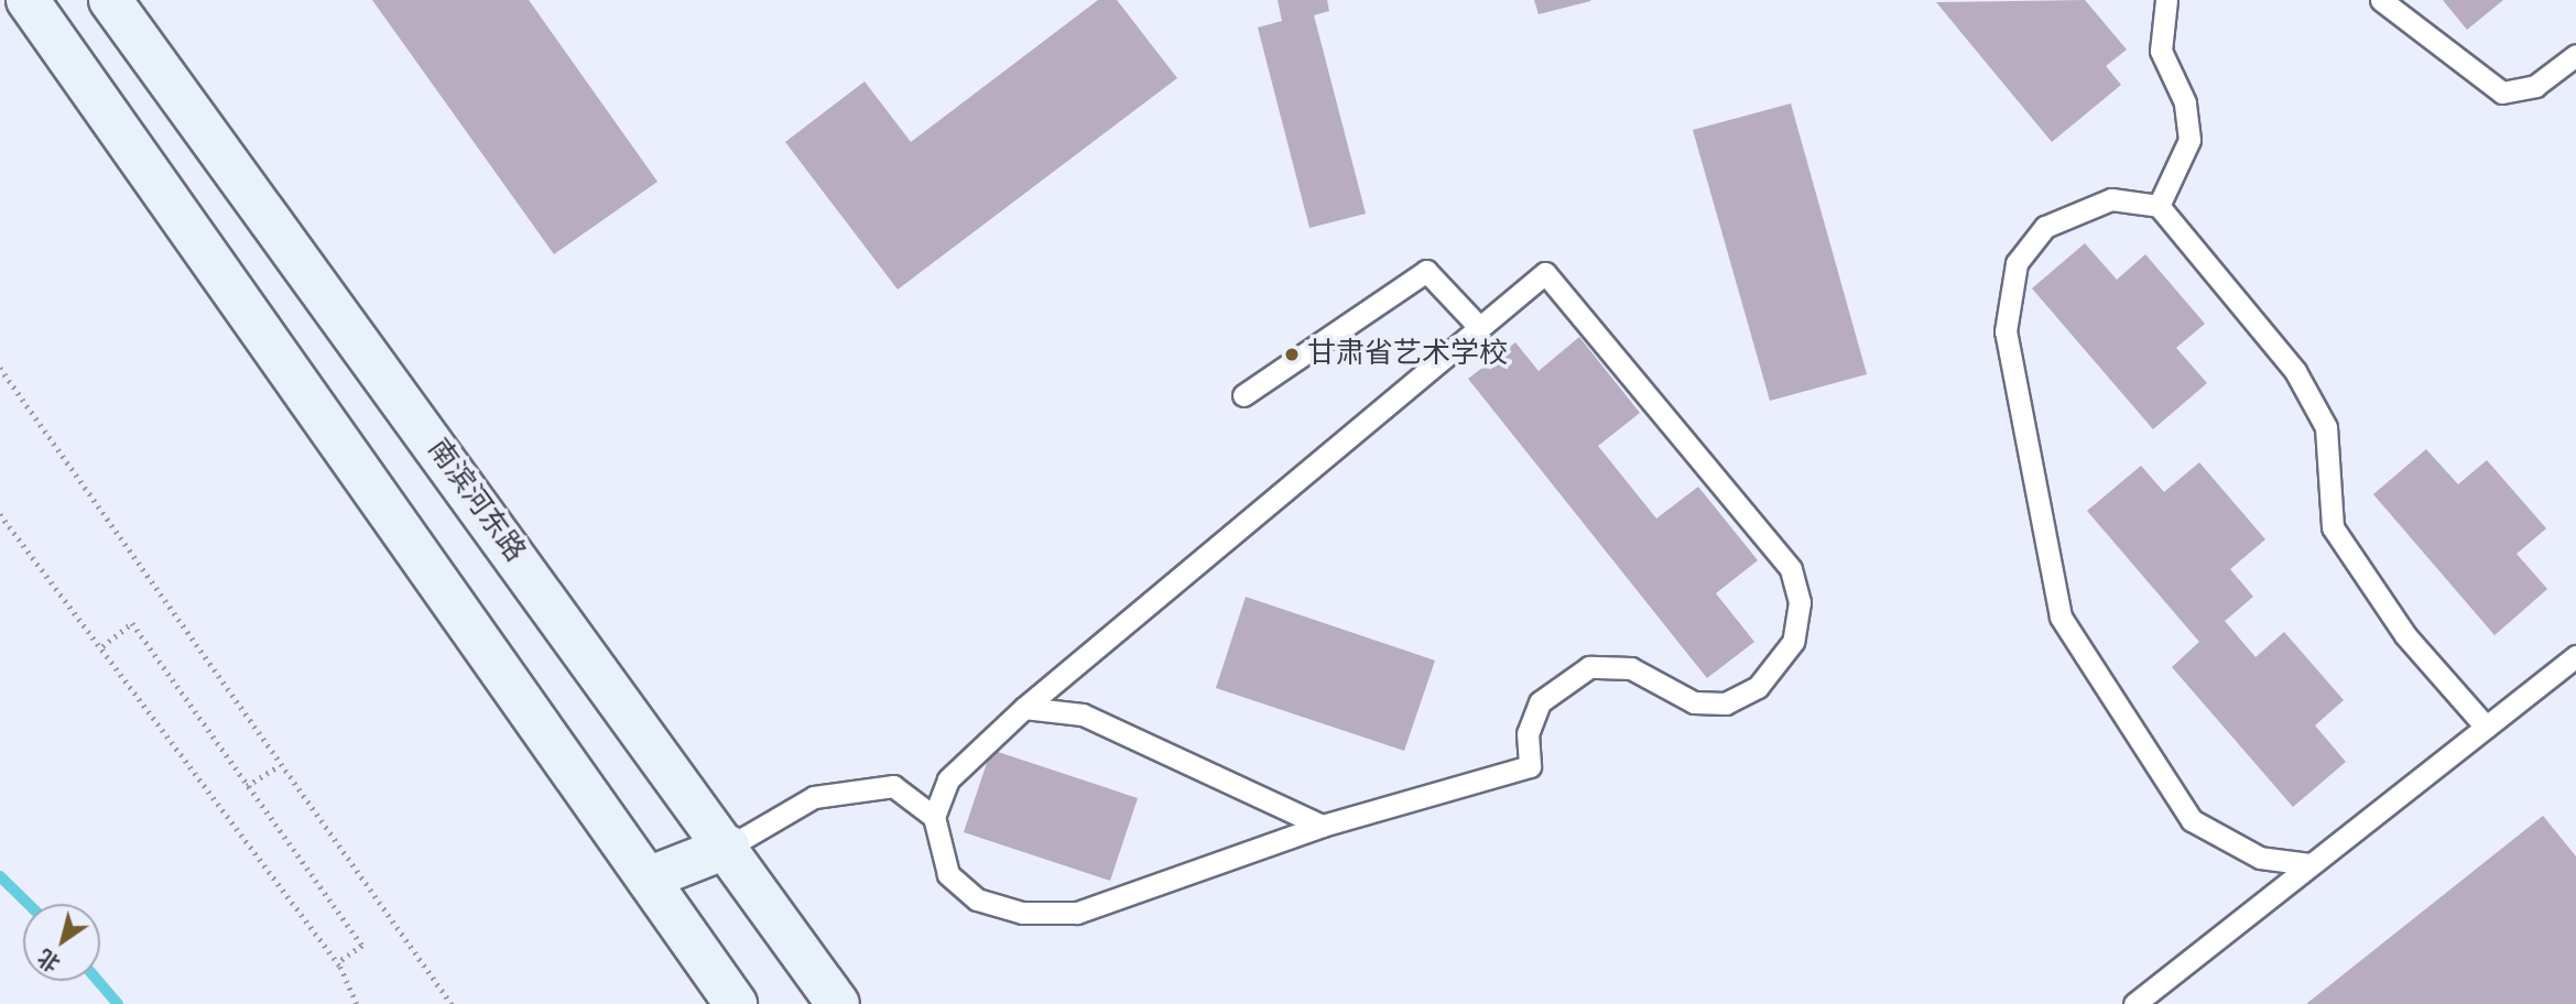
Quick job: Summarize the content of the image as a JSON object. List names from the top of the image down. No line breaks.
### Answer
{"streets":{"main road":["南滨河东路"]},"places":["甘肃省艺术学校"],"north":"bottom left"}
